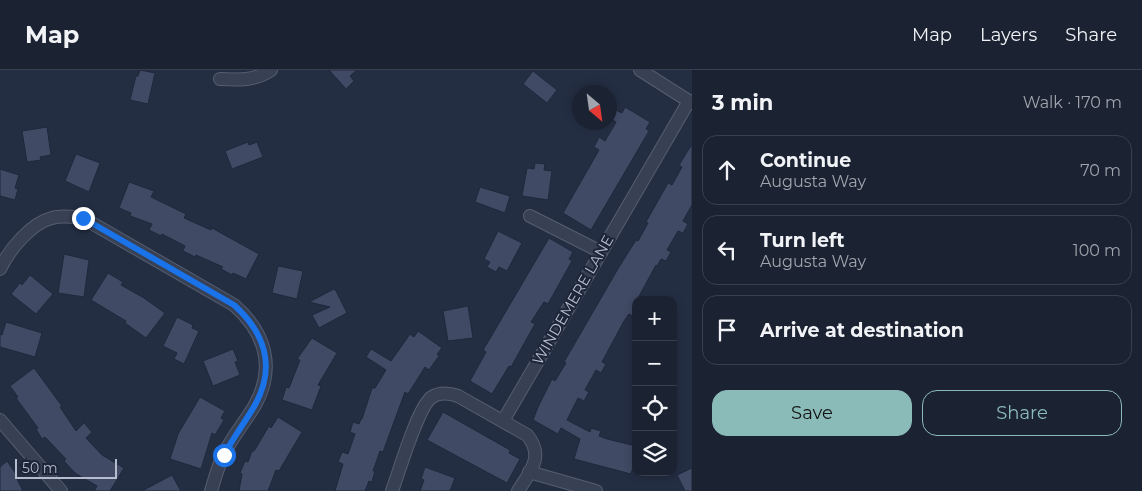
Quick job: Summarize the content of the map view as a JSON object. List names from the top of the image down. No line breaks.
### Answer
{"streets":{"street":["WINDEMERE LANE"]},"scale_bar":"50 m","north":"bottom right","page":{"header":"Map","nav":["Map","Layers","Share"],"heading":["3 min","Walk · 170 m"],"list":[["Continue","Augusta Way","70 m"],["Turn left","Augusta Way","100 m"],"Arrive at destination"],"map_buttons":["+","−"],"buttons":["Save","Share"],"scale":"50 m"}}
